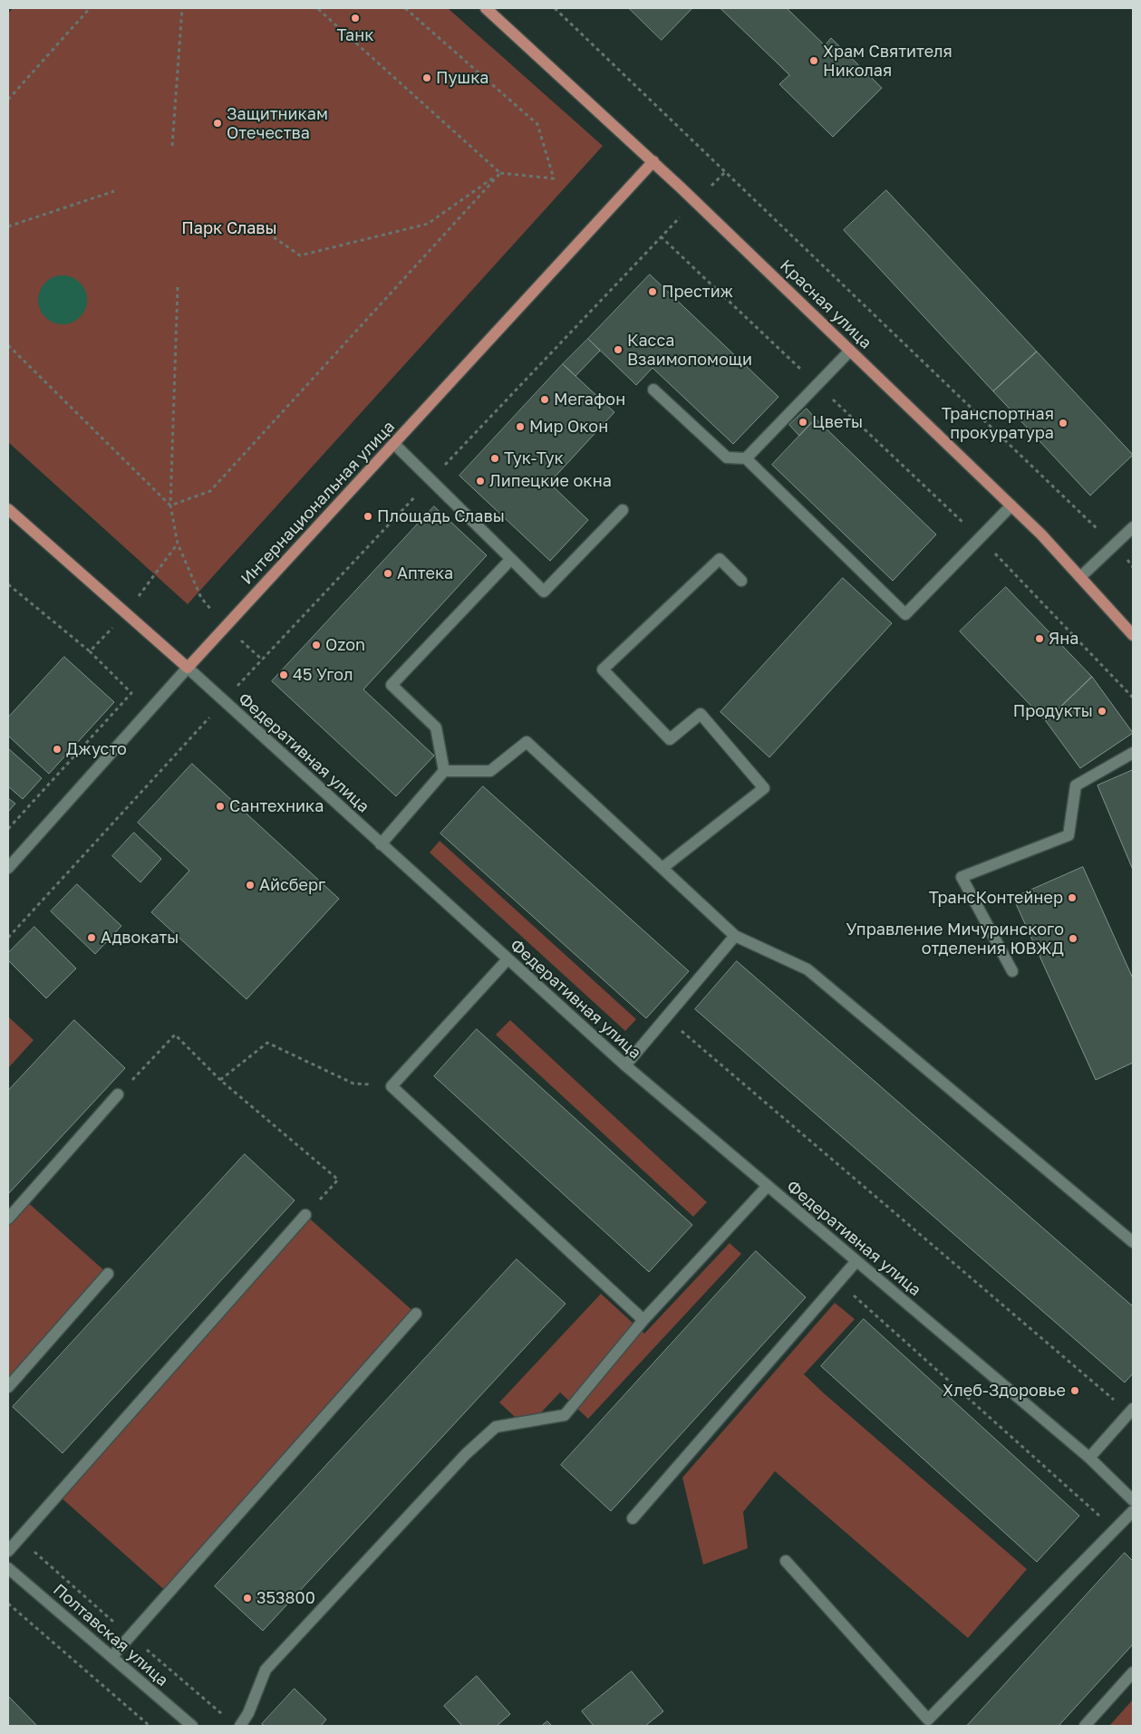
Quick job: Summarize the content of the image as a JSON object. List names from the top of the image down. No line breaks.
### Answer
{"streets":{"main road":["Красная улица","Интернациональная улица","Федеративная улица"],"street":["Полтавская улица"]},"crossings":[["Красная улица","Интернациональная улица"],["Интернациональная улица","Федеративная улица"]],"parks":["Парк Славы"],"places":["Танк","Храм Святителя Николая","Пушка","Защитникам Отечества","Престиж","Касса Взаимопомощи","Мегафон","Цветы","Транспортная прокуратура","Мир Окон","Тук-Тук","Липецкие окна","Площадь Славы","Аптека","Яна","Ozon","45 Угол","Продукты","Джусто","Сантехника","Айсберг","ТрансКонтейнер","Адвокаты","Управление Мичуринского отделения ЮВЖД","Хлеб-Здоровье","353800"]}
